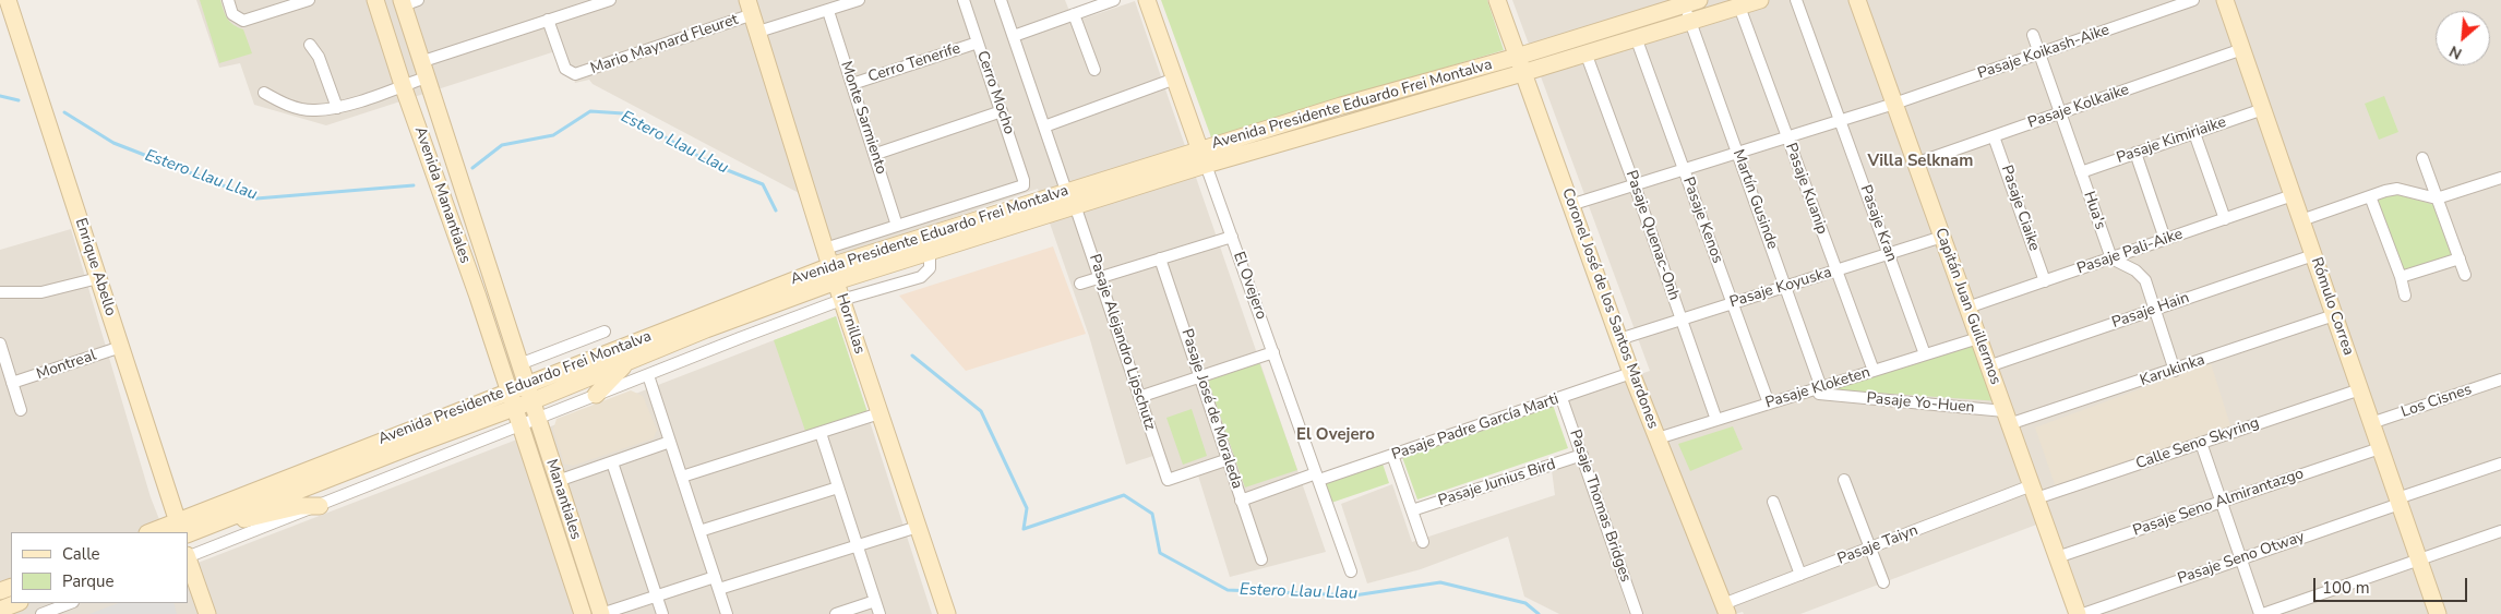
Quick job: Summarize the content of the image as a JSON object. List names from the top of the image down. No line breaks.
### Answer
{"streets":{"main road":["Avenida Presidente Eduardo Frei Montalva","Avenida Manantiales","Enrique Abello","El Ovejero","Capitán Juan Guillermos","Rómulo Correa","Coronel José de los Santos Mardones","Hornillas","Manantiales"],"street":["Mario Maynard Fleuret","Pasaje Koikash-Aike","Cerro Tenerife","Cerro Mocho","Pasaje Kolkaike","Monte Sarmiento","Pasaje Kimiriaike","Pasaje Kuanip","Martín Gusinde","Pasaje Ciaike","Hua's","Pasaje Kenos","Pasaje Kran","Pasaje Quenac-Onh","Pasaje Pali-Aike","Pasaje Koyuska","Pasaje Hain","Pasaje Alejandro Lipschutz","Montreal","Karukinka","Pasaje Kloketen","Los Cisnes","Pasaje Yo-Huen","Pasaje José de Moraleda","Pasaje Padre García Marti","Calle Seno Skyring","Pasaje Junius Bird","Pasaje Seno Almirantazgo","Pasaje Thomas Bridges","Pasaje Taiyn","Pasaje Seno Otway"]},"crossings":[["Mario Maynard Fleuret","Hornillas"],["Pasaje Koikash-Aike","Pasaje Kuanip"],["Pasaje Koikash-Aike","Martín Gusinde"],["Pasaje Koikash-Aike","Hua's"],["Pasaje Koikash-Aike","Pasaje Kenos"],["Pasaje Koikash-Aike","Pasaje Kran"],["Pasaje Koikash-Aike","Pasaje Quenac-Onh"],["Pasaje Koikash-Aike","Capitán Juan Guillermos"],["Pasaje Koikash-Aike","Coronel José de los Santos Mardones"],["Cerro Tenerife","Cerro Mocho"],["Cerro Tenerife","Monte Sarmiento"],["Cerro Mocho","Avenida Presidente Eduardo Frei Montalva"],["Avenida Presidente Eduardo Frei Montalva","Monte Sarmiento"],["Avenida Presidente Eduardo Frei Montalva","Pasaje Kuanip"],["Avenida Presidente Eduardo Frei Montalva","Avenida Manantiales"],["Avenida Presidente Eduardo Frei Montalva","Martín Gusinde"],["Avenida Presidente Eduardo Frei Montalva","Pasaje Kenos"],["Avenida Presidente Eduardo Frei Montalva","Pasaje Quenac-Onh"],["Avenida Presidente Eduardo Frei Montalva","Enrique Abello"],["Avenida Presidente Eduardo Frei Montalva","El Ovejero"],["Avenida Presidente Eduardo Frei Montalva","Coronel José de los Santos Mardones"],["Avenida Presidente Eduardo Frei Montalva","Hornillas"],["Avenida Presidente Eduardo Frei Montalva","Pasaje Alejandro Lipschutz"],["Avenida Presidente Eduardo Frei Montalva","Manantiales"],["Pasaje Kolkaike","Pasaje Ciaike"],["Pasaje Kolkaike","Hua's"],["Pasaje Kolkaike","Capitán Juan Guillermos"],["Pasaje Kolkaike","Rómulo Correa"],["Pasaje Kimiriaike","Hua's"],["Pasaje Kimiriaike","Rómulo Correa"],["Pasaje Kuanip","Pasaje Koyuska"],["Pasaje Kuanip","Pasaje Kloketen"],["Avenida Manantiales","Manantiales"],["Martín Gusinde","Pasaje Koyuska"],["Martín Gusinde","Pasaje Kloketen"],["Martín Gusinde","Pasaje Yo-Huen"],["Pasaje Ciaike","Pasaje Pali-Aike"],["Hua's","Pasaje Pali-Aike"],["Pasaje Kenos","Pasaje Koyuska"],["Pasaje Kenos","Pasaje Kloketen"],["Pasaje Kran","Pasaje Koyuska"],["Pasaje Kran","Pasaje Kloketen"],["Pasaje Quenac-Onh","Pasaje Koyuska"],["Pasaje Quenac-Onh","Pasaje Kloketen"],["Pasaje Pali-Aike","Capitán Juan Guillermos"],["Pasaje Pali-Aike","Rómulo Correa"],["Enrique Abello","Montreal"],["El Ovejero","Pasaje Padre García Marti"],["Pasaje Koyuska","Capitán Juan Guillermos"],["Pasaje Koyuska","Coronel José de los Santos Mardones"],["Capitán Juan Guillermos","Pasaje Hain"],["Capitán Juan Guillermos","Karukinka"],["Capitán Juan Guillermos","Pasaje Kloketen"],["Capitán Juan Guillermos","Pasaje Yo-Huen"],["Capitán Juan Guillermos","Calle Seno Skyring"],["Capitán Juan Guillermos","Pasaje Seno Almirantazgo"],["Capitán Juan Guillermos","Pasaje Taiyn"],["Rómulo Correa","Pasaje Hain"],["Rómulo Correa","Karukinka"],["Rómulo Correa","Los Cisnes"],["Rómulo Correa","Calle Seno Skyring"],["Rómulo Correa","Pasaje Seno Almirantazgo"],["Rómulo Correa","Pasaje Seno Otway"],["Coronel José de los Santos Mardones","Pasaje Kloketen"],["Coronel José de los Santos Mardones","Pasaje Padre García Marti"],["Coronel José de los Santos Mardones","Pasaje Taiyn"],["Pasaje Alejandro Lipschutz","Pasaje José de Moraleda"],["Karukinka","Pasaje Yo-Huen"],["Pasaje Kloketen","Pasaje Yo-Huen"],["Pasaje José de Moraleda","Pasaje Padre García Marti"],["Pasaje Padre García Marti","Pasaje Thomas Bridges"],["Calle Seno Skyring","Pasaje Taiyn"],["Pasaje Junius Bird","Pasaje Thomas Bridges"]],"districts":["Villa Selknam","El Ovejero"],"water":["Estero Llau Llau"],"legend":["Calle","Parque"],"scale_bar":"100 m","north":"bottom left"}
